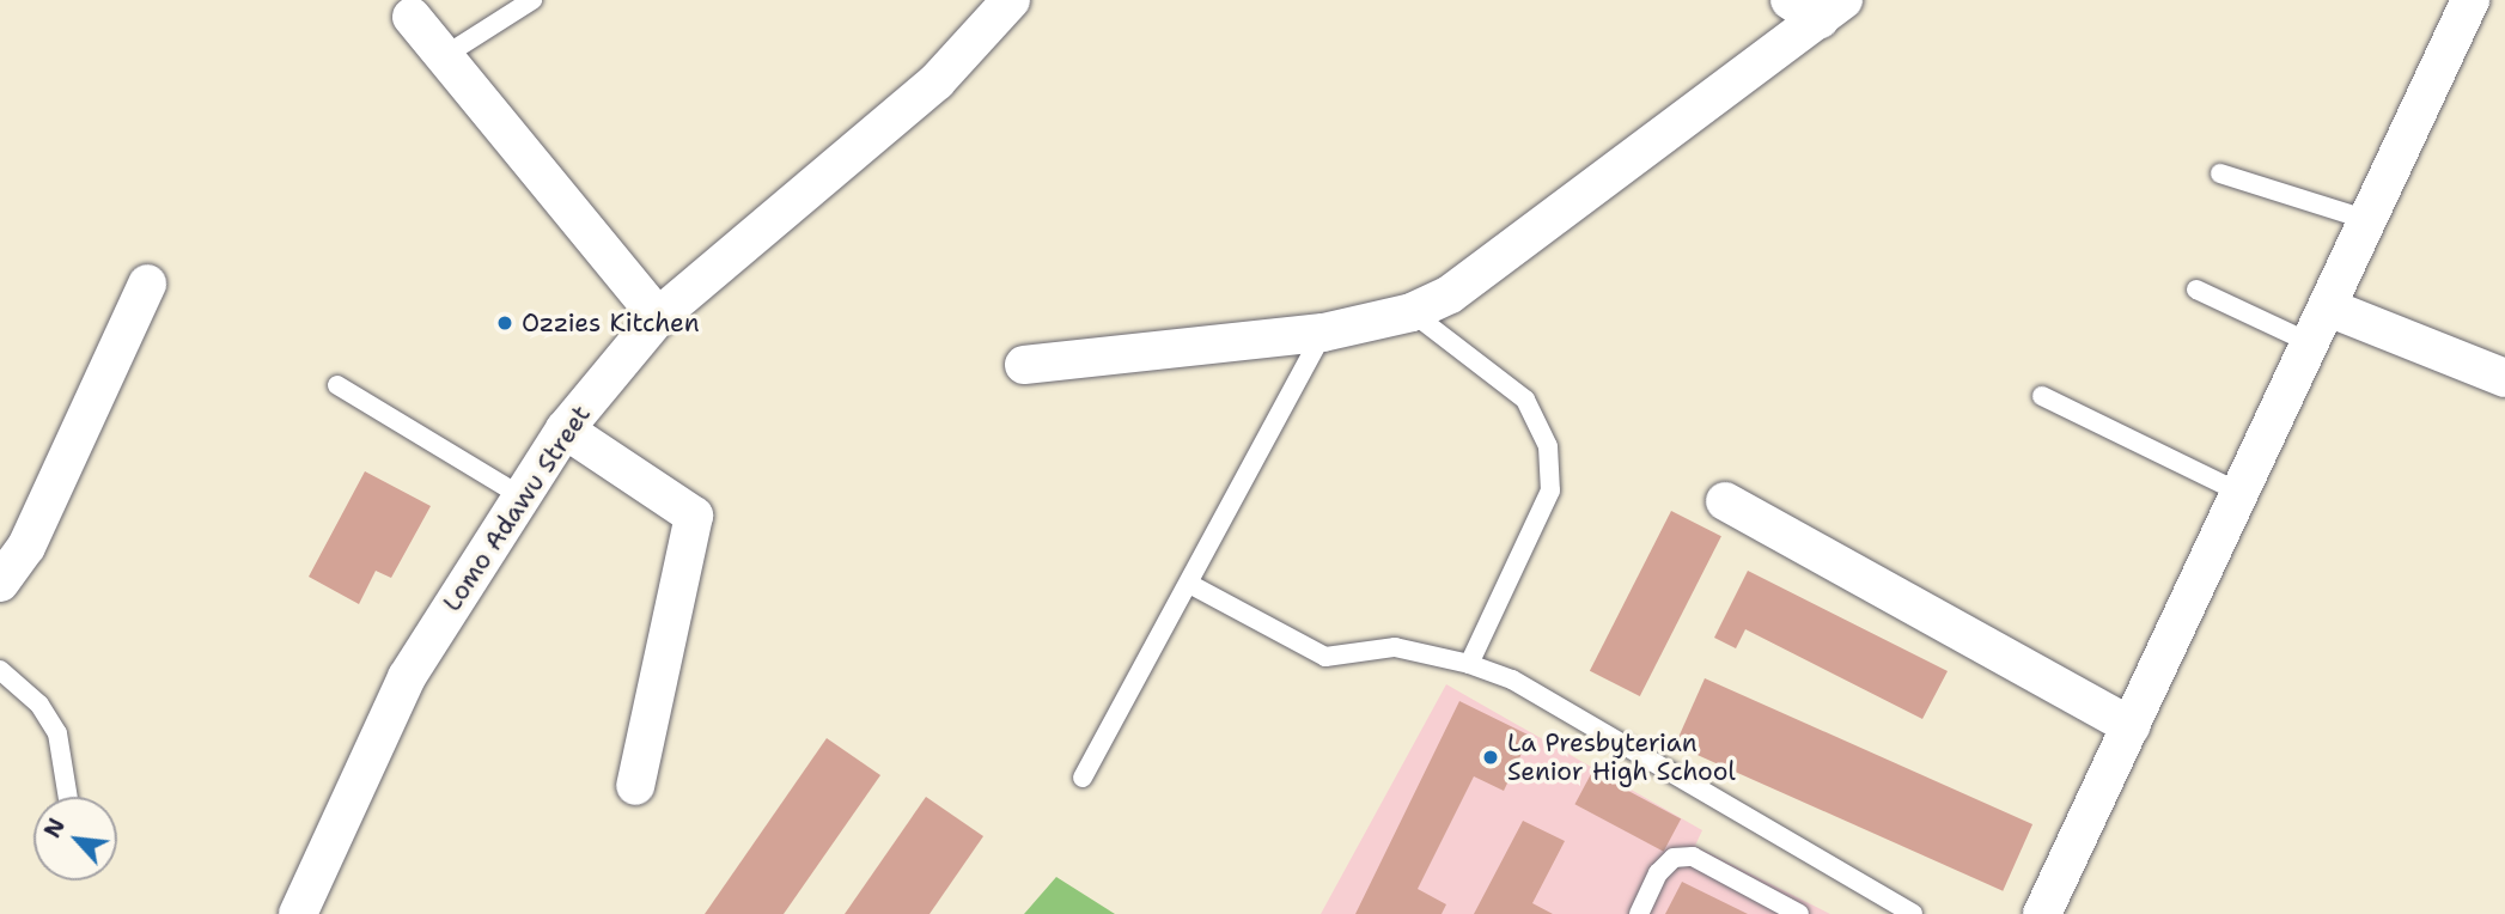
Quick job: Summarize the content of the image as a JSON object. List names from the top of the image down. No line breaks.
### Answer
{"streets":{"street":["Lomo Adawu Street"]},"places":["Ozzies Kitchen","La Presbyterian Senior High School"],"north":"top left"}
